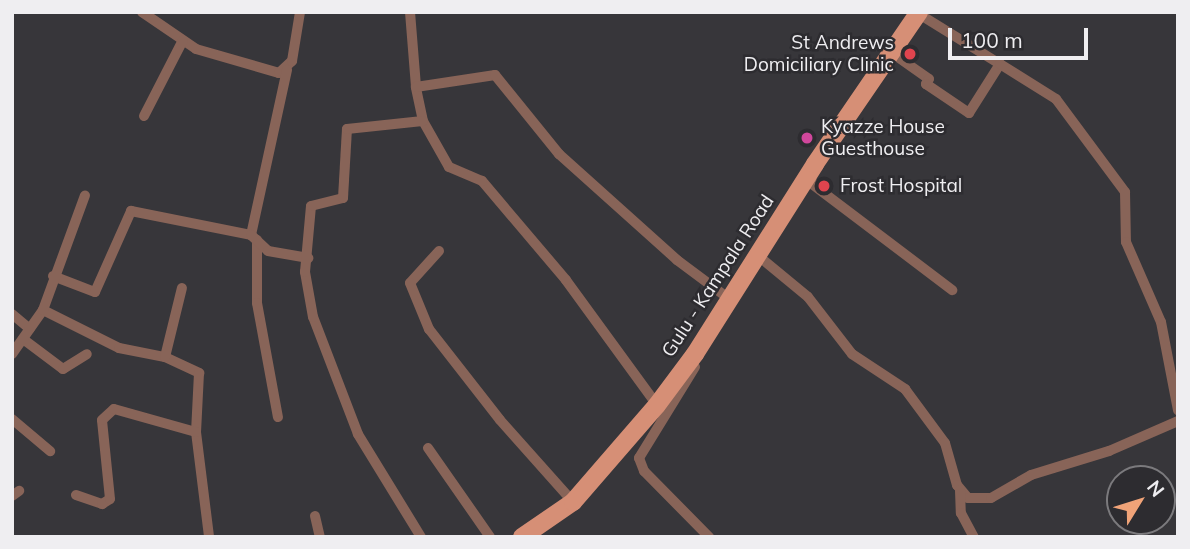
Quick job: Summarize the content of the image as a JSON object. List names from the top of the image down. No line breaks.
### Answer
{"streets":{"main road":["Gulu - Kampala Road"]},"places":["St Andrews Domiciliary Clinic","Kyazze House Guesthouse","Frost Hospital"],"scale_bar":"100 m","north":"top right"}
